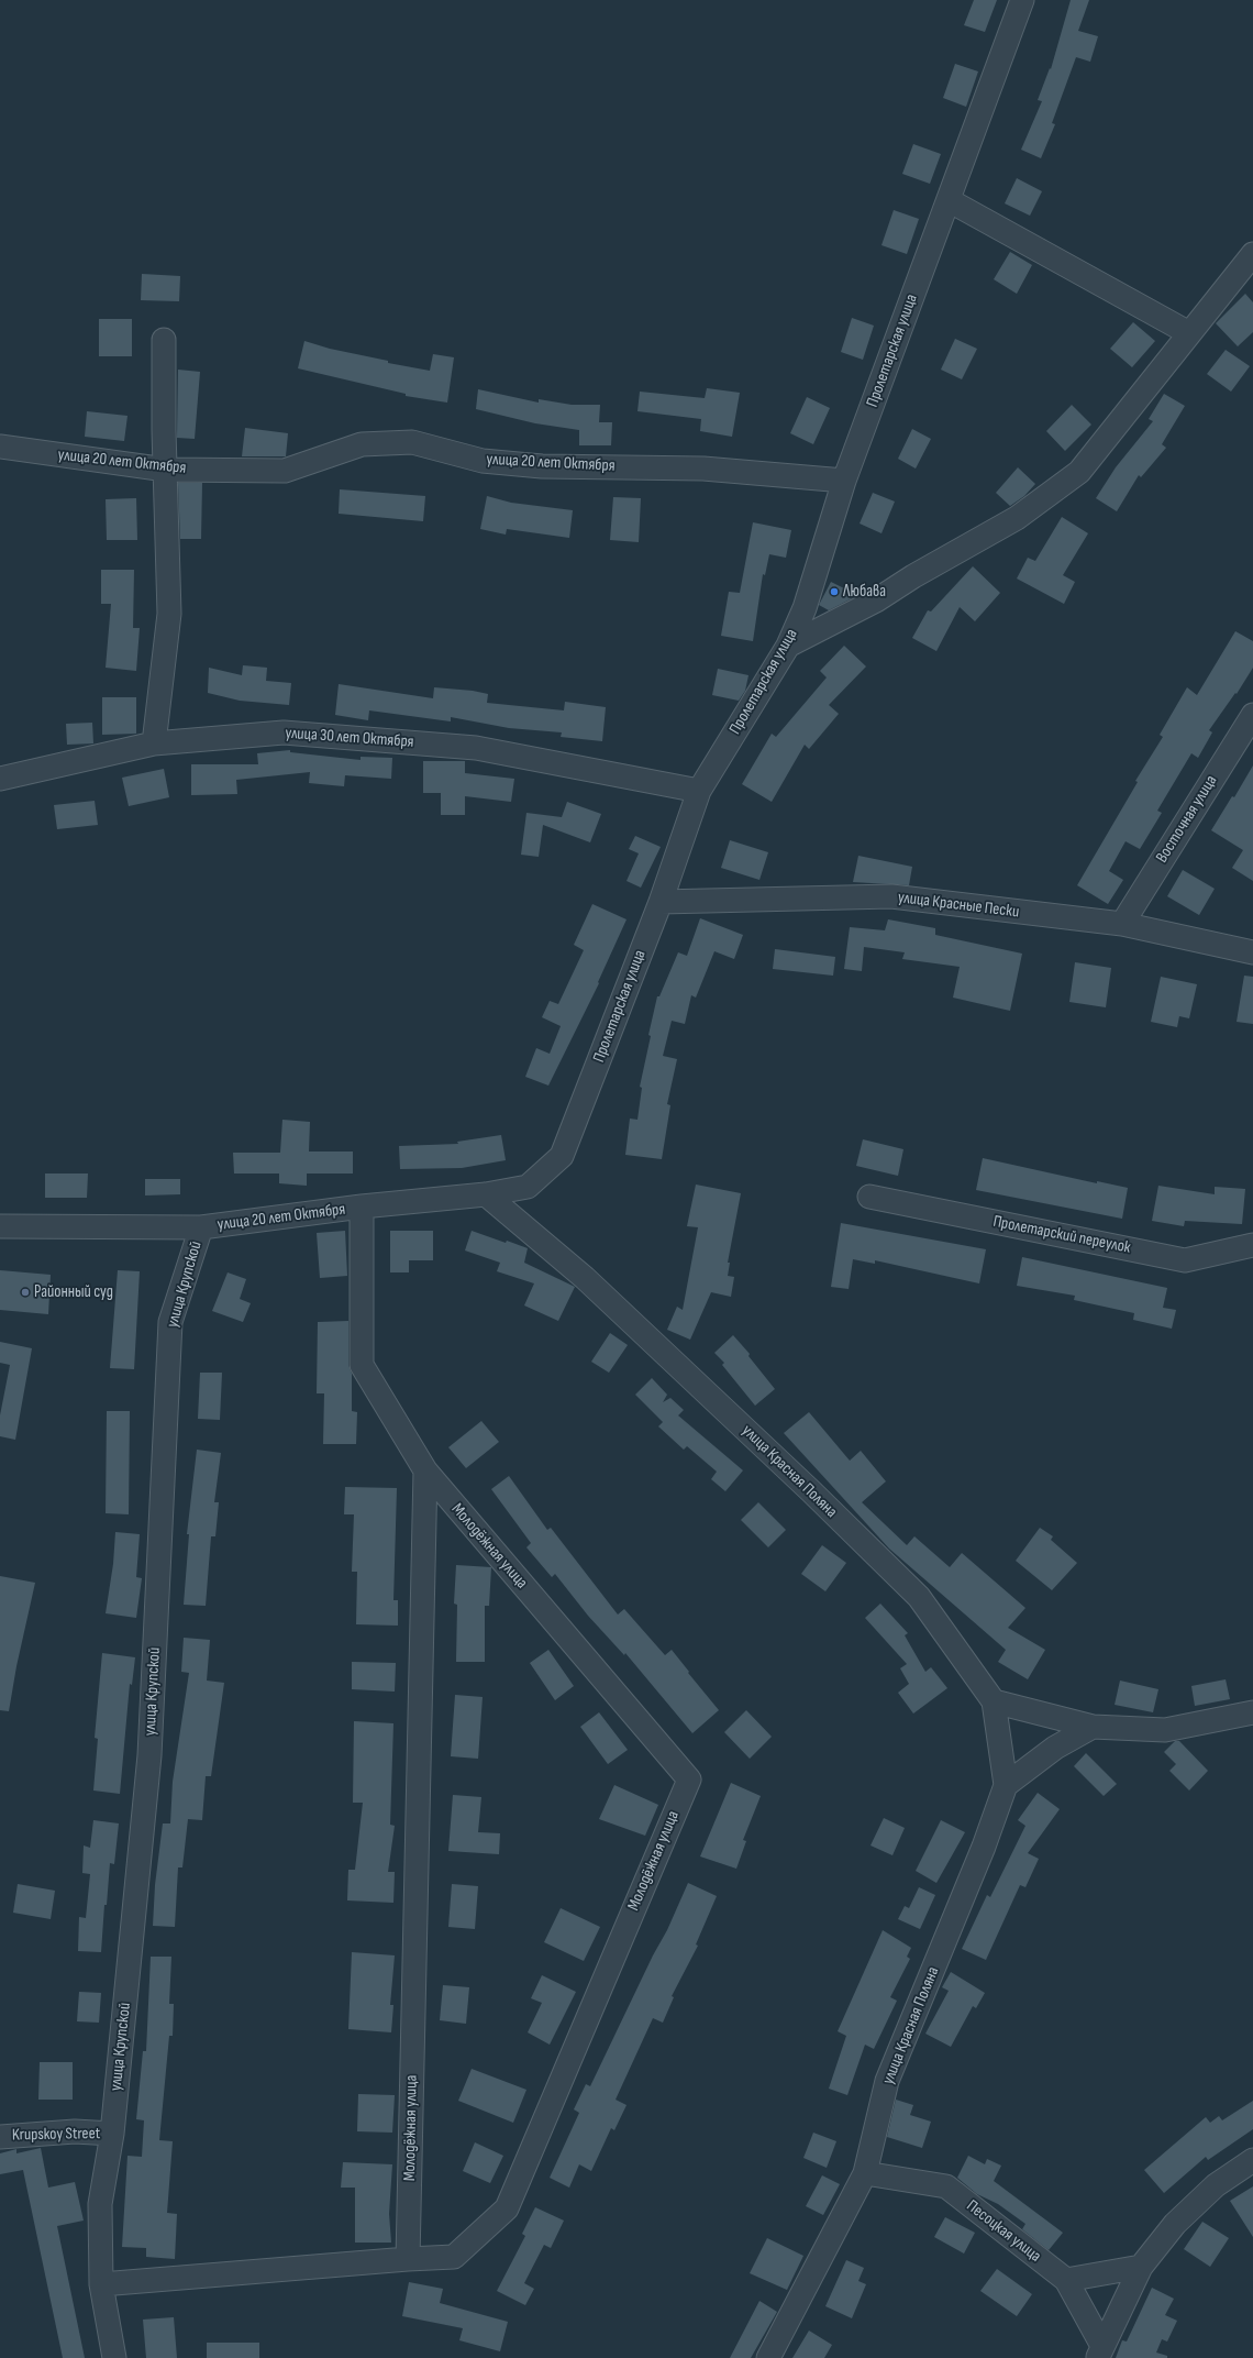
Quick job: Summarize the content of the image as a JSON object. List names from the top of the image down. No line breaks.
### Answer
{"streets":{"street":["Пролетарская улица","улица 20 лет Октября","улица 30 лет Октября","Восточная улица","улица Красные Пески","Пролетарский переулок","улица Крупской","улица Красная Поляна","Молодёжная улица","Krupskoy Street","Песоцкая улица"]},"crossings":[["Пролетарская улица","улица 20 лет Октября"],["Пролетарская улица","улица 30 лет Октября"],["Пролетарская улица","улица Красные Пески"],["Пролетарская улица","улица Красная Поляна"],["Пролетарская улица","Молодёжная улица"],["улица 20 лет Октября","улица Крупской"],["улица 20 лет Октября","Молодёжная улица"],["Восточная улица","улица Красные Пески"],["улица Крупской","Молодёжная улица"],["улица Крупской","Krupskoy Street"],["улица Красная Поляна","Песоцкая улица"]],"places":["Любава","Районный суд"]}
